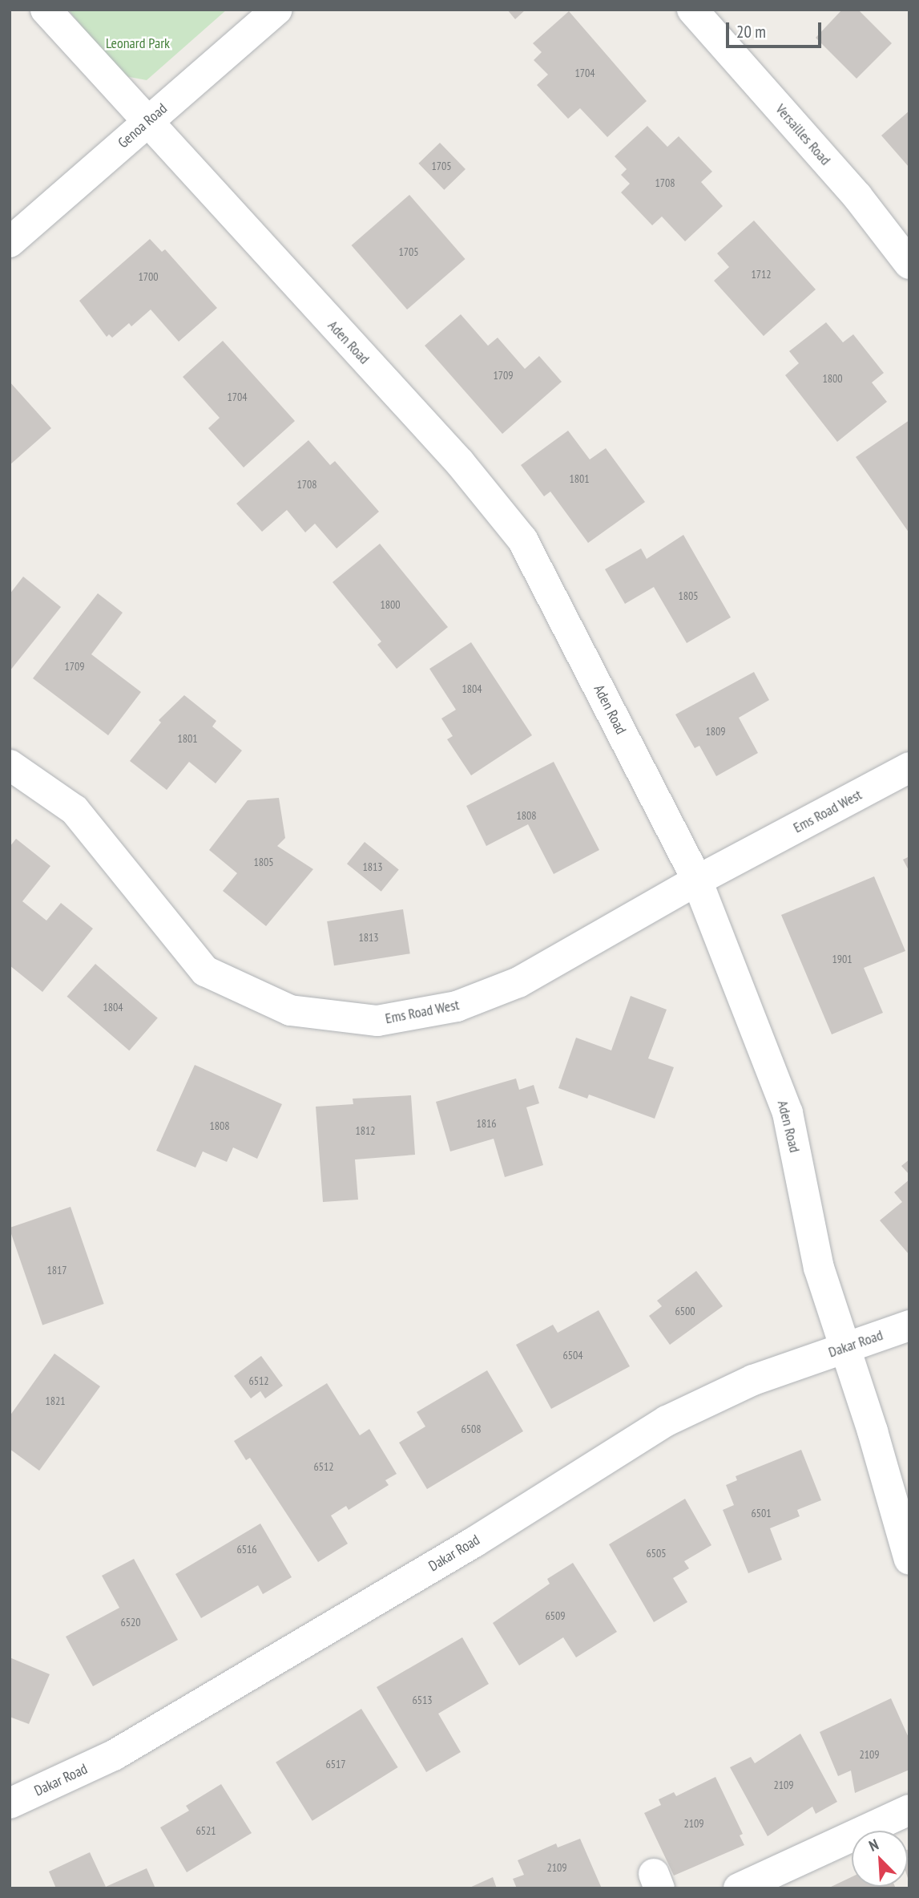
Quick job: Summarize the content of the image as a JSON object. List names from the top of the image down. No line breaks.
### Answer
{"streets":{"street":["Genoa Road","Versailles Road","Aden Road","Ems Road West","Dakar Road"]},"crossings":[["Genoa Road","Aden Road"],["Aden Road","Ems Road West"],["Aden Road","Dakar Road"]],"parks":["Leonard Park"],"house_numbers":["1704","1705","1708","1705","1712","1700","1709","1800","1704","1801","1708","1805","1800","1709","1804","1809","1801","1808","1805","1813","1813","1901","1804","1816","1808","1812","1817","6500","6504","6512","1821","6508","6512","6501","6516","6505","6509","6520","6513","2109","6517","2109","2109","6521","2109"],"scale_bar":"20 m","north":"top left"}
